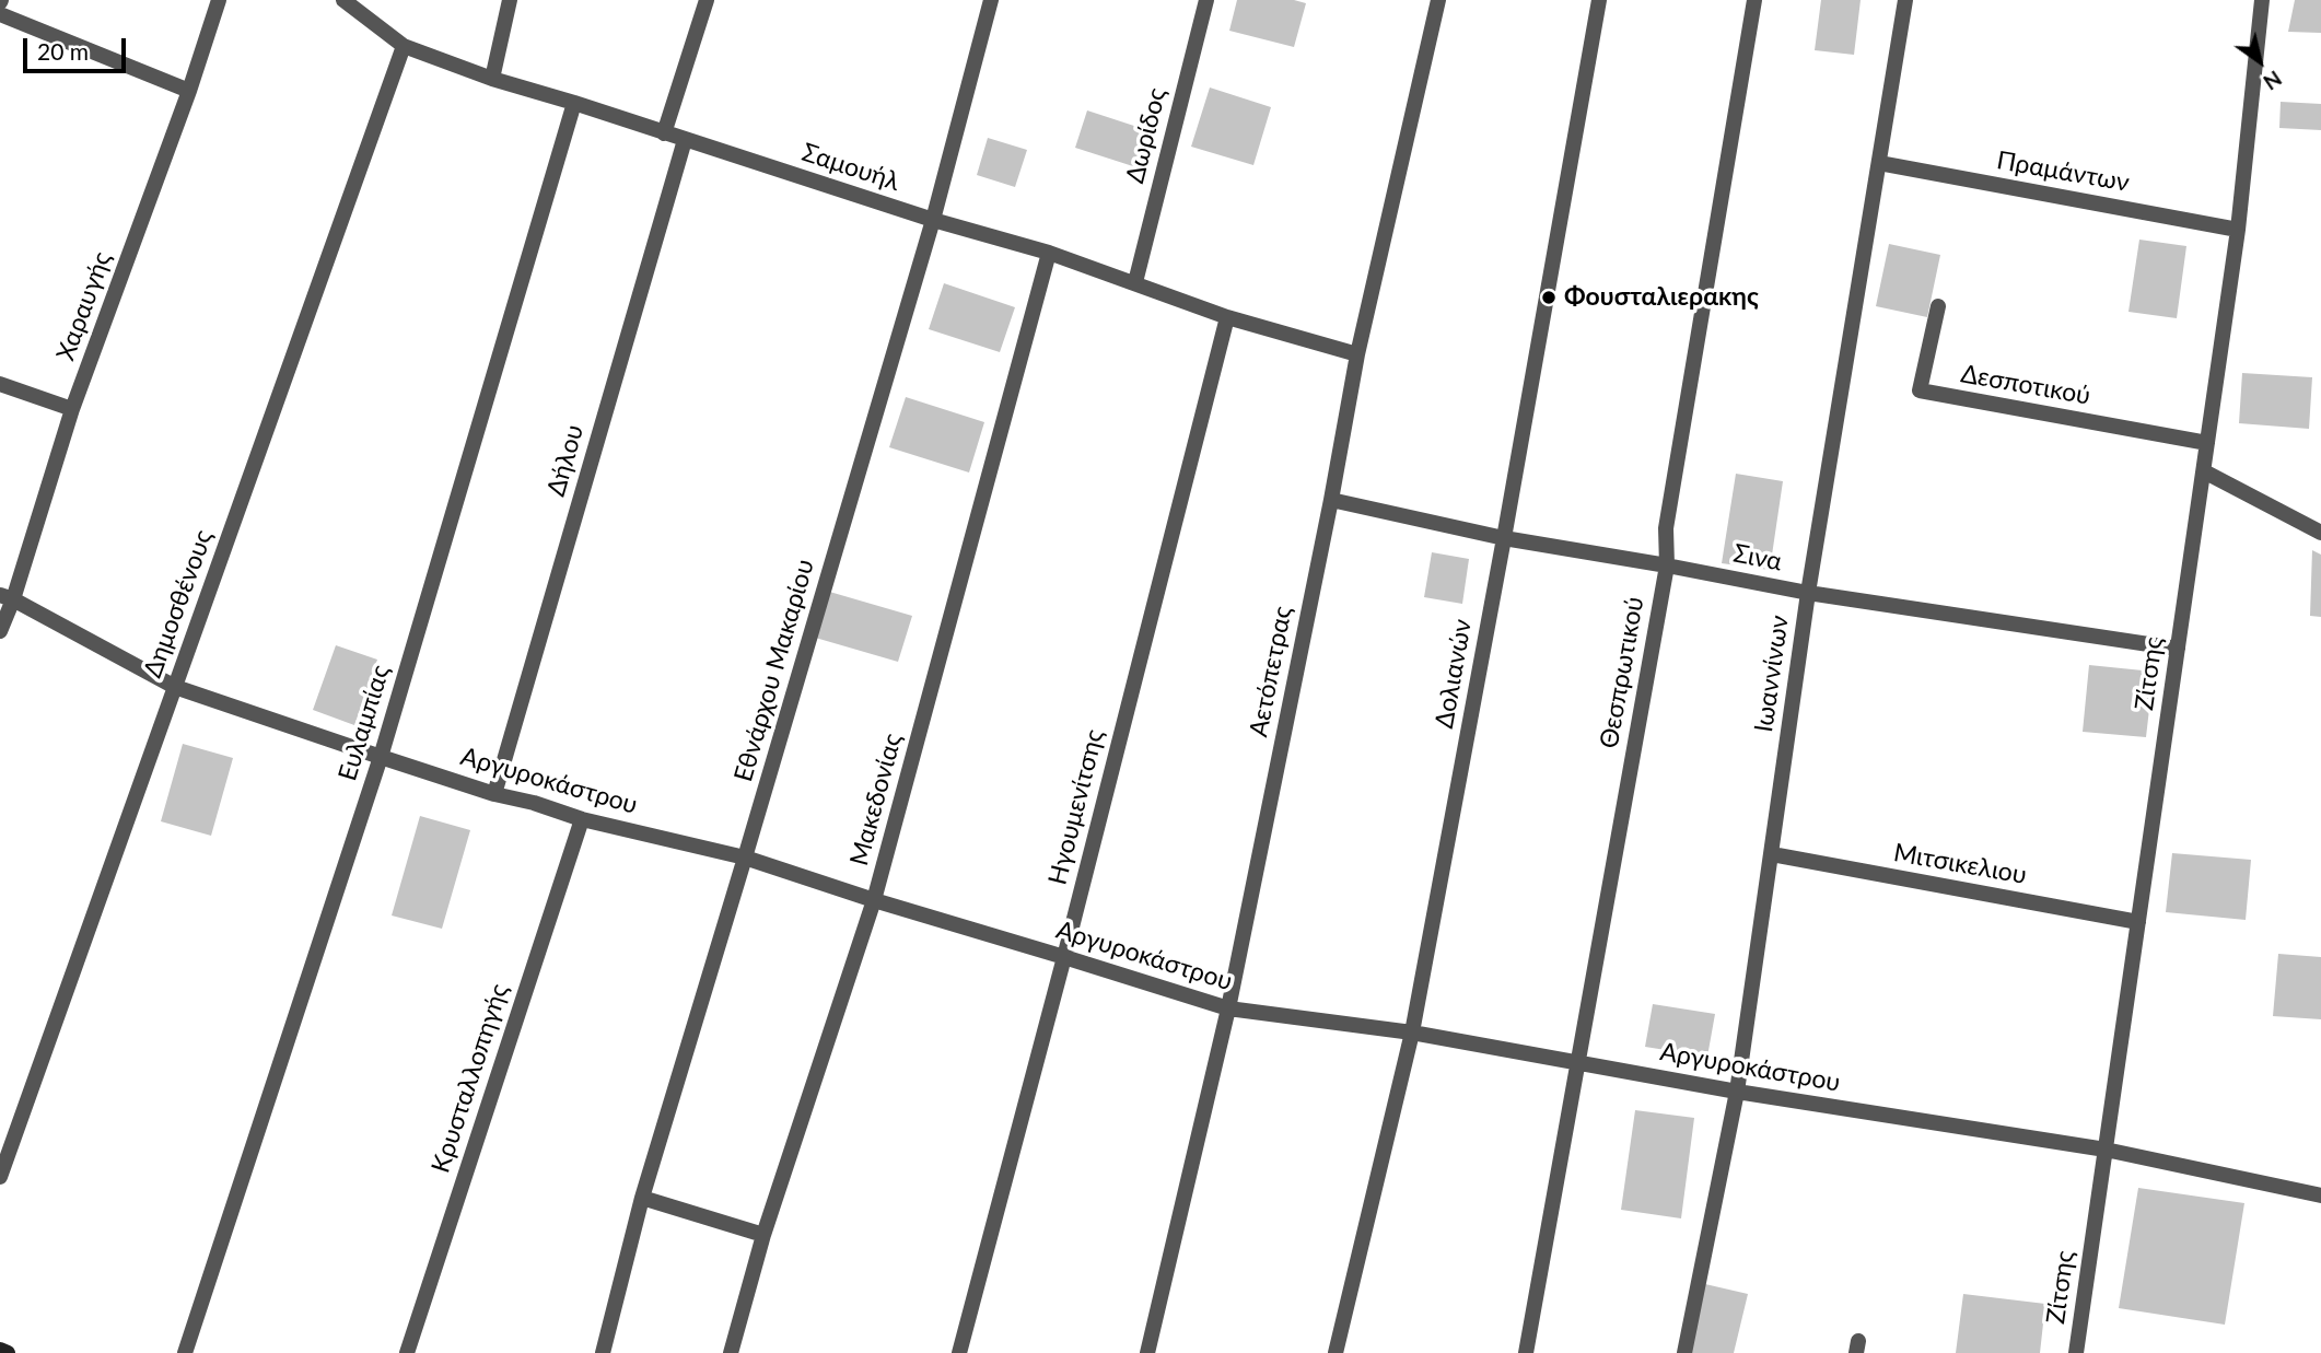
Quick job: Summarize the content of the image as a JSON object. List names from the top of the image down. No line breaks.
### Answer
{"streets":{"street":["Δωρίδος","Σαμουήλ","Πραμάντων","Χαραυγής","Δεσποτικού","Δήλου","Σινα","Δημοσθένους","Εθνάρχου Μακαρίου","Αετόπετρας","Θεσπρωτικού","Δολιανών","Ιωαννίνων","Ζίτσης","Ευλαμπίας","Αργυροκάστρου","Μακεδονίας","Ηγουμενίτσης","Μιτσικελιου","Κρυσταλλοπηγής"]},"crossings":[["Δωρίδος","Σαμουήλ"],["Σαμουήλ","Δήλου"],["Σαμουήλ","Δημοσθένους"],["Σαμουήλ","Εθνάρχου Μακαρίου"],["Σαμουήλ","Αετόπετρας"],["Σαμουήλ","Ευλαμπίας"],["Σαμουήλ","Μακεδονίας"],["Σαμουήλ","Ηγουμενίτσης"],["Πραμάντων","Ιωαννίνων"],["Πραμάντων","Ζίτσης"],["Χαραυγής","Αργυροκάστρου"],["Δεσποτικού","Ζίτσης"],["Δήλου","Αργυροκάστρου"],["Σινα","Αετόπετρας"],["Σινα","Θεσπρωτικού"],["Σινα","Δολιανών"],["Σινα","Ιωαννίνων"],["Σινα","Ζίτσης"],["Δημοσθένους","Αργυροκάστρου"],["Εθνάρχου Μακαρίου","Αργυροκάστρου"],["Αετόπετρας","Αργυροκάστρου"],["Θεσπρωτικού","Αργυροκάστρου"],["Δολιανών","Αργυροκάστρου"],["Ιωαννίνων","Αργυροκάστρου"],["Ιωαννίνων","Μιτσικελιου"],["Ζίτσης","Αργυροκάστρου"],["Ζίτσης","Μιτσικελιου"],["Ευλαμπίας","Αργυροκάστρου"],["Αργυροκάστρου","Μακεδονίας"],["Αργυροκάστρου","Ηγουμενίτσης"],["Αργυροκάστρου","Κρυσταλλοπηγής"]],"places":["Φουσταλιερακης"],"scale_bar":"20 m","north":"bottom right"}
